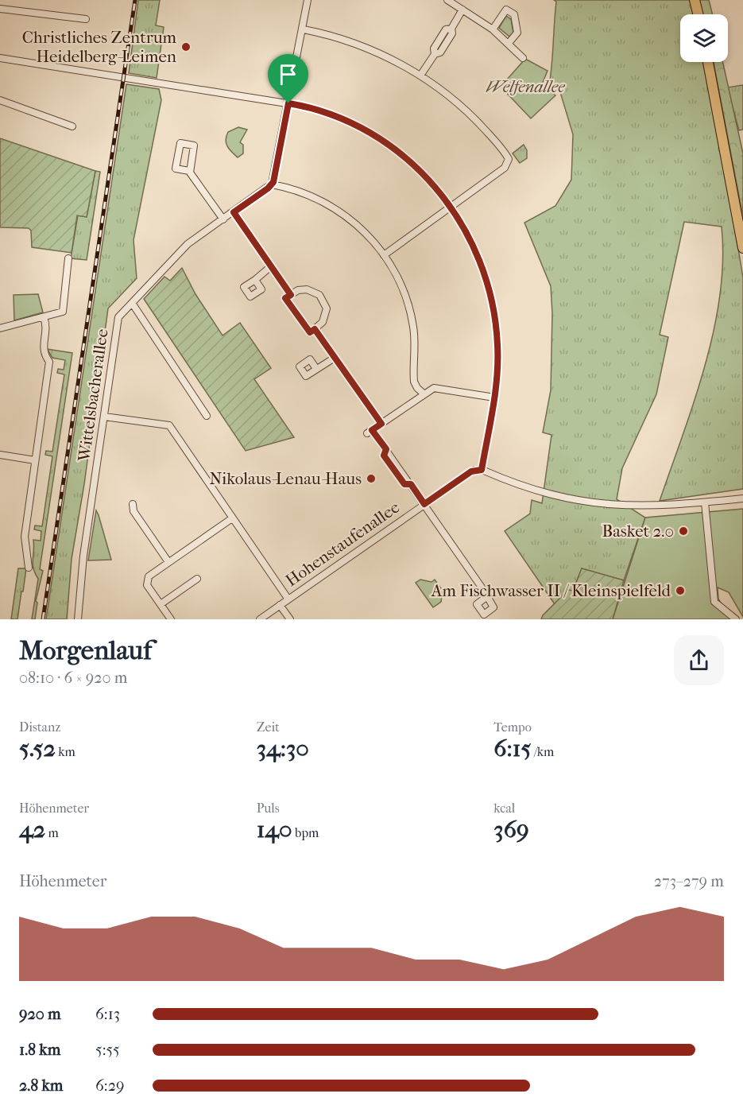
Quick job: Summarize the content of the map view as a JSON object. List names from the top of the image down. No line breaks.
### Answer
{"streets":{"street":["Wittelsbacherallee","Hohenstaufenallee"]},"parks":["Welfenallee"],"places":["Christliches Zentrum Heidelberg-Leimen","Nikolaus-Lenau-Haus","Basket 2.0","Am Fischwasser II / Kleinspielfeld"],"page":{"heading":["Morgenlauf","08:10 · 6 × 920 m"],"stats":[["Distanz","5.52 km"],["Zeit","34:30"],["Tempo","6:15 /km"],["Höhenmeter","42 m"],["Puls","140 bpm"],["kcal","369"]],"chart":["Höhenmeter","273–279 m"],"list":[{"name":"920 m","note":"6:13"},{"name":"1.8 km","note":"5:55"},{"name":"2.8 km","note":"6:29"}]}}
